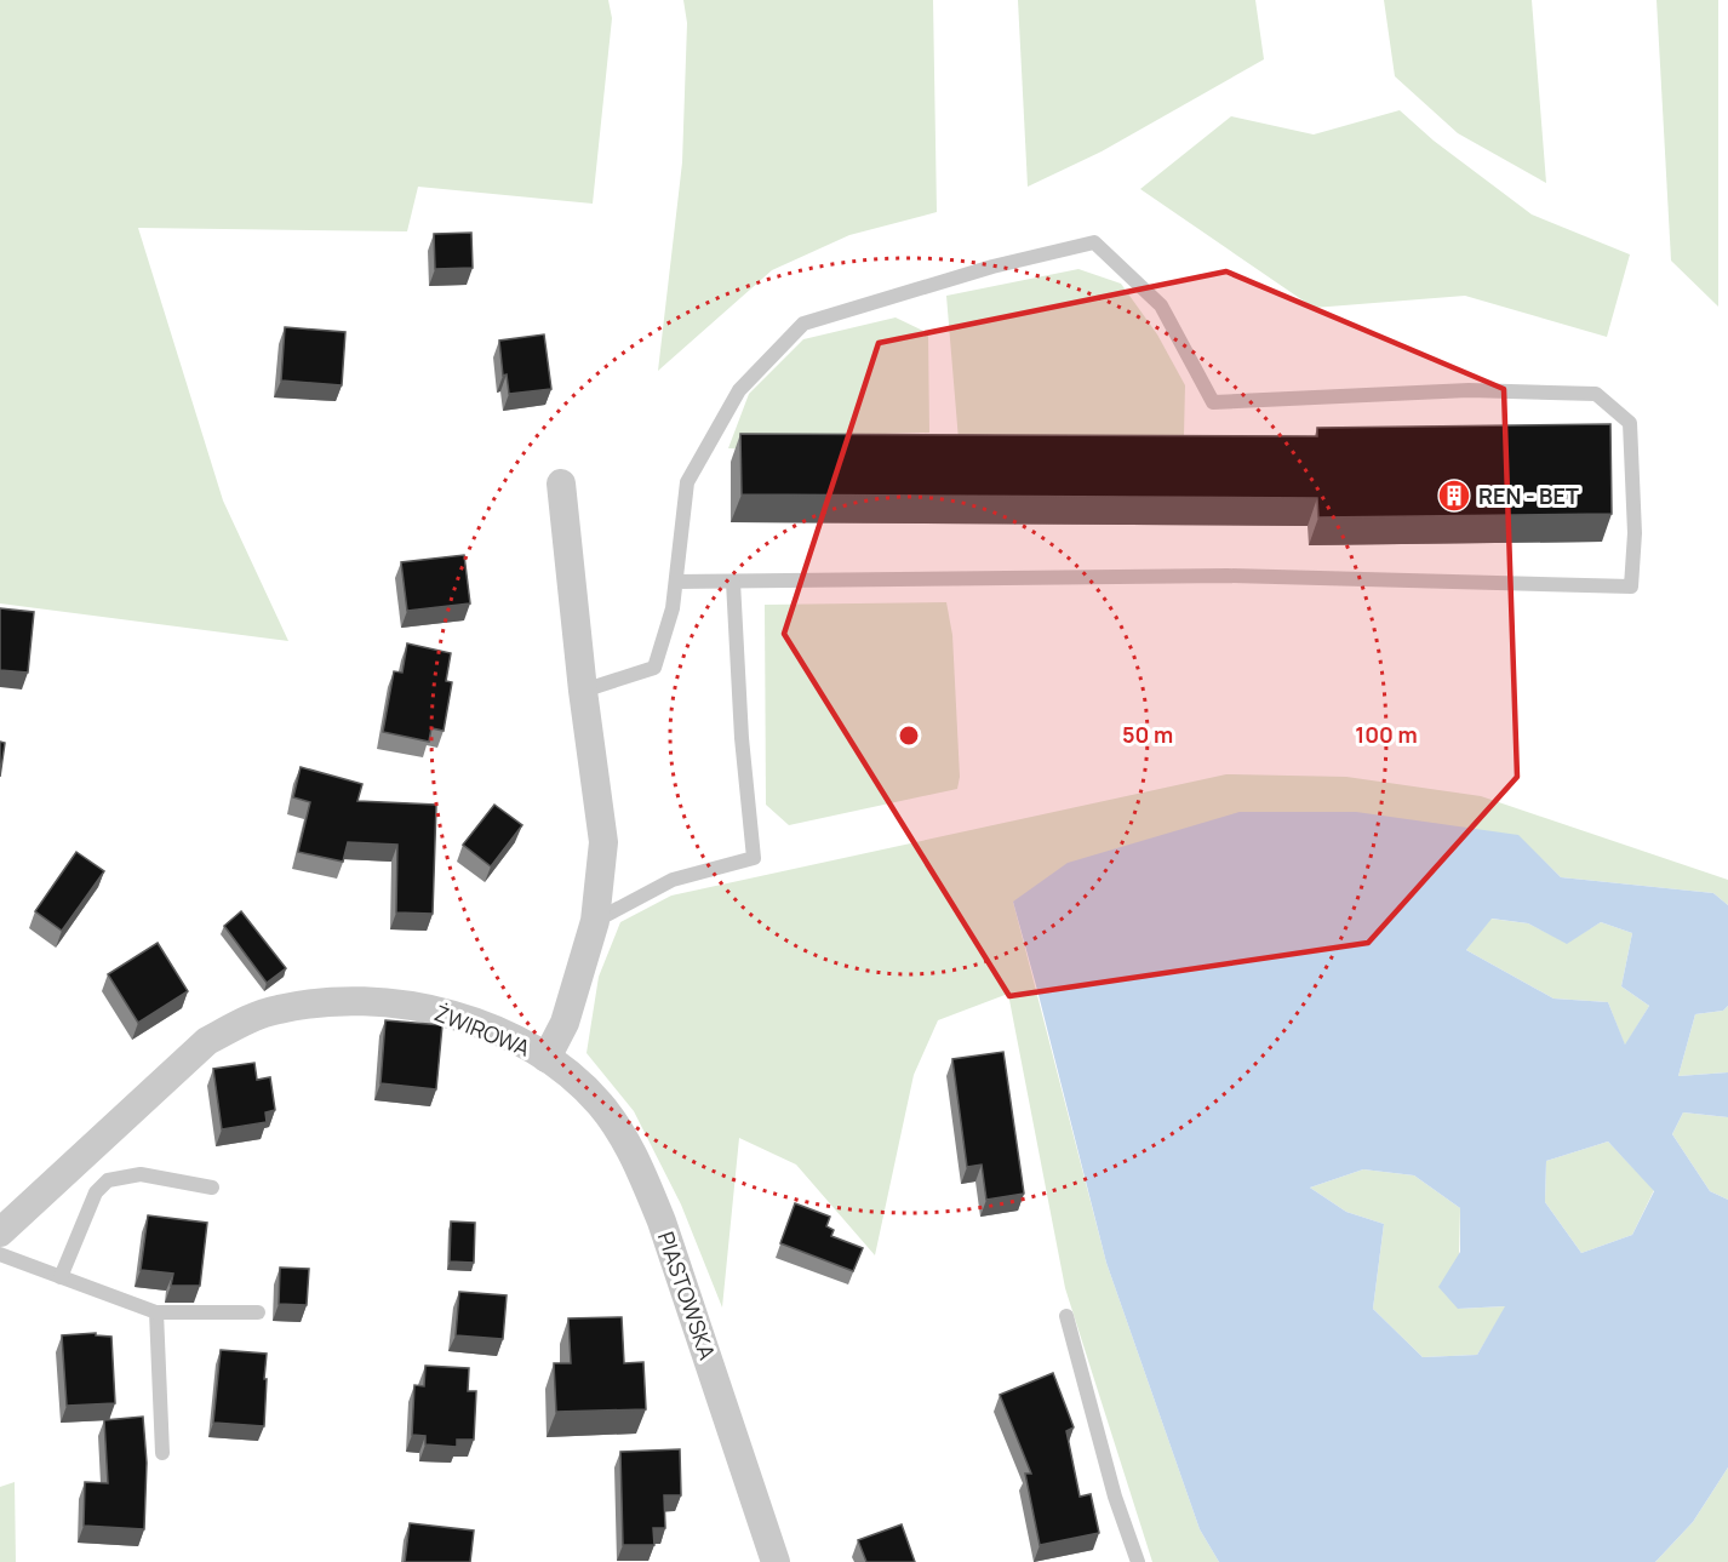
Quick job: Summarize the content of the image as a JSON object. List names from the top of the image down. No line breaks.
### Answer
{"streets":{"street":["ŻWIROWA","PIASTOWSKA"]},"crossings":[["ŻWIROWA","PIASTOWSKA"]],"places":{"building":["REN - BET"]},"rings":["50 m","100 m"]}
